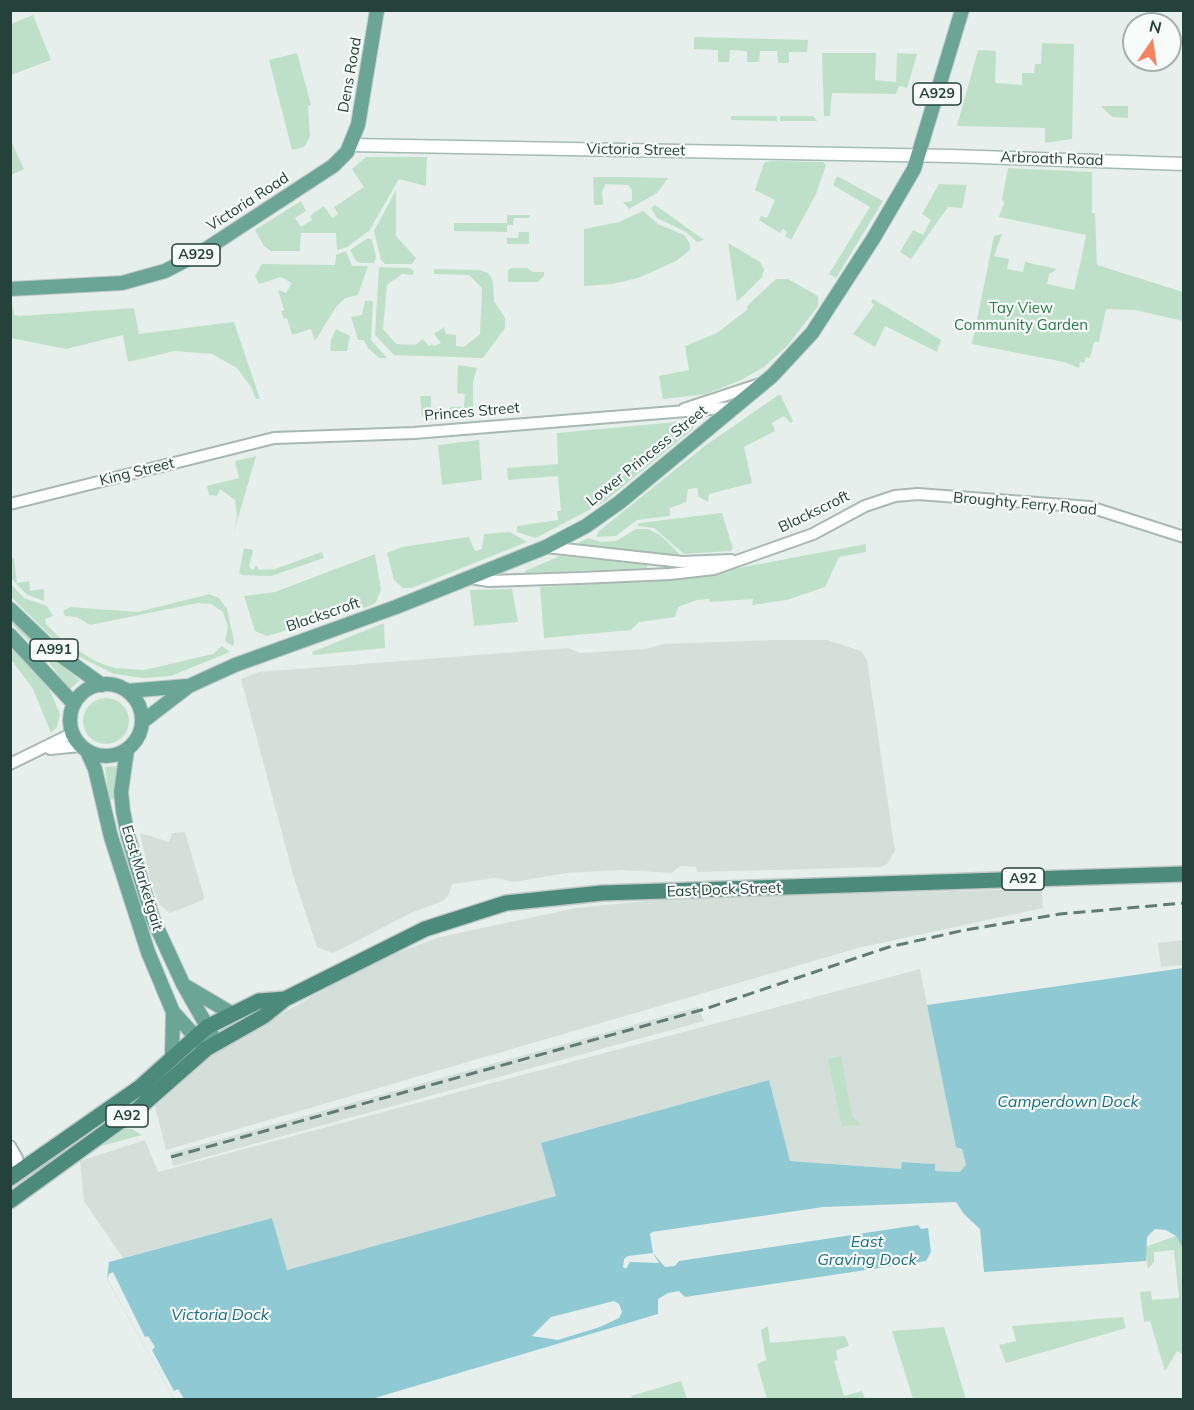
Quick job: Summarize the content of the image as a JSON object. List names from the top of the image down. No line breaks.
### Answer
{"streets":{"highway":["A92","East Dock Street"],"main road":["Dens Road","A929","Victoria Street","Arbroath Road","Victoria Road","Princes Street","Lower Princess Street","Blackscroft","A991","East Marketgait"],"street":["King Street","Broughty Ferry Road"]},"crossings":[["Dens Road","Victoria Street"],["Dens Road","Victoria Road"],["A929","Victoria Street"],["A929","Arbroath Road"],["A929","Princes Street"],["Victoria Street","Arbroath Road"],["Victoria Street","Victoria Road"],["Victoria Street","Princes Street"],["Arbroath Road","Princes Street"],["Princes Street","Lower Princess Street"],["Princes Street","King Street"],["Lower Princess Street","Blackscroft"],["Broughty Ferry Road","Blackscroft"],["Blackscroft","A991"],["Blackscroft","East Marketgait"],["A991","East Marketgait"],["East Marketgait","A92"],["East Marketgait","East Dock Street"],["A92","East Dock Street"]],"water":["Camperdown Dock","East Graving Dock","Victoria Dock"],"parks":["Tay View Community Garden"],"north":"top"}
